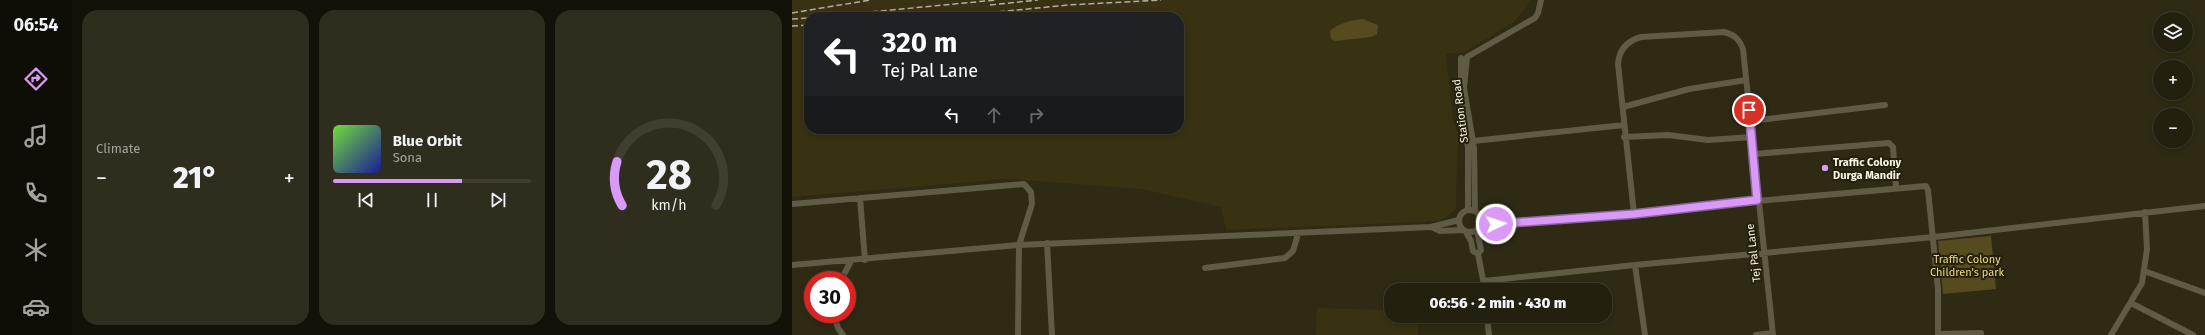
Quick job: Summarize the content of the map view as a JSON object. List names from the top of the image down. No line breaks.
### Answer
{"streets":{"street":["Station Road","Tej Pal Lane"]},"parks":["Traffic Colony Children's park"],"places":["Traffic Colony Durga Mandir"],"page":{"tabs":"06:54","tile":"Climate","map_buttons":["+","−"],"turn":["320 m","Tej Pal Lane"],"song":["Blue Orbit","Sona"],"heat":["−","21°","+"],"limit":"30","trip":"06:56 · 2 min · 430 m","gauge":["28","km/h"]}}
